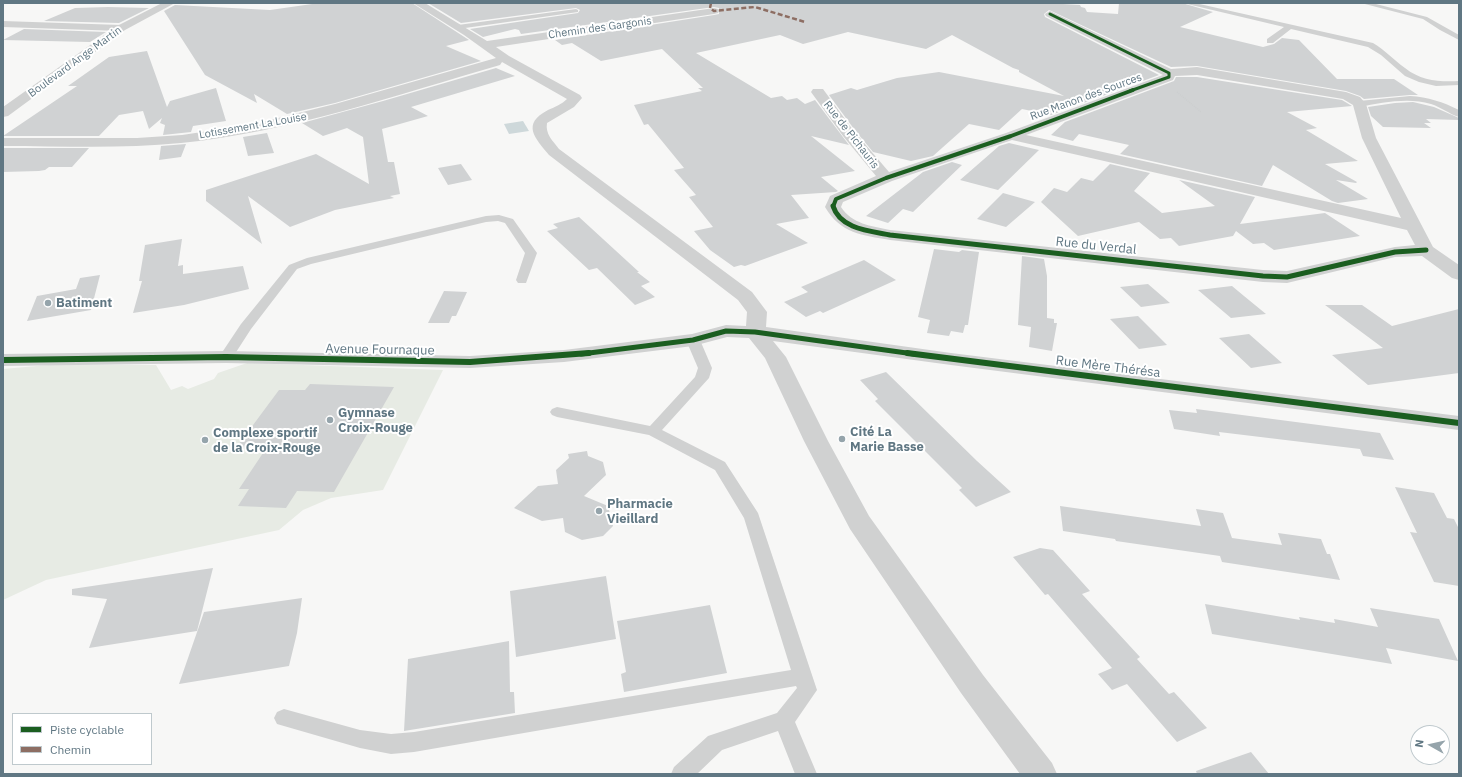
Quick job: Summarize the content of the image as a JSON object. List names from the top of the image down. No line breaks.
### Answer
{"streets":{"street":["Chemin des Gargonis","Boulevard Ange Martin","Rue Manon des Sources","Lotissement La Louise","Rue de Pichauris","Rue du Verdal","Avenue Fournaque","Rue Mère Thérésa"]},"crossings":[["Rue de Pichauris","Rue du Verdal"],["Avenue Fournaque","Rue Mère Thérésa"]],"places":["Batiment","Gymnase Croix-Rouge","Cité La Marie Basse","Complexe sportif de la Croix-Rouge","Pharmacie Vieillard"],"legend":["Piste cyclable","Chemin"],"north":"left"}
